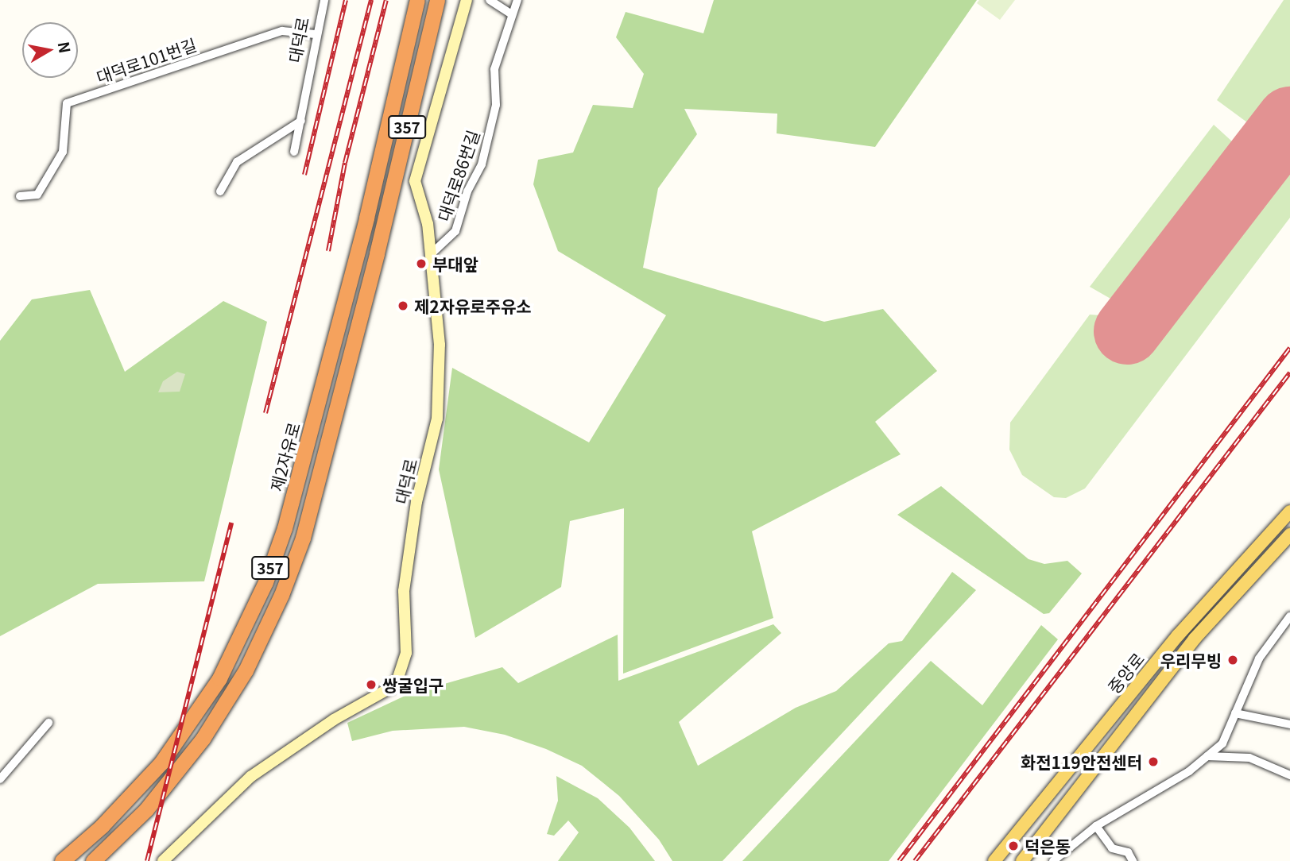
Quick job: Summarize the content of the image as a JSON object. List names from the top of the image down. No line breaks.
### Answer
{"streets":{"highway":["357","제2자유로"],"main road":["중앙로"],"street":["대덕로","대덕로101번길","대덕로86번길"]},"crossings":[["대덕로","대덕로101번길"],["대덕로","대덕로86번길"]],"places":["부대앞","제2자유로주유소","우리무빙","쌍굴입구","화전119안전센터","덕은동"],"north":"right"}
